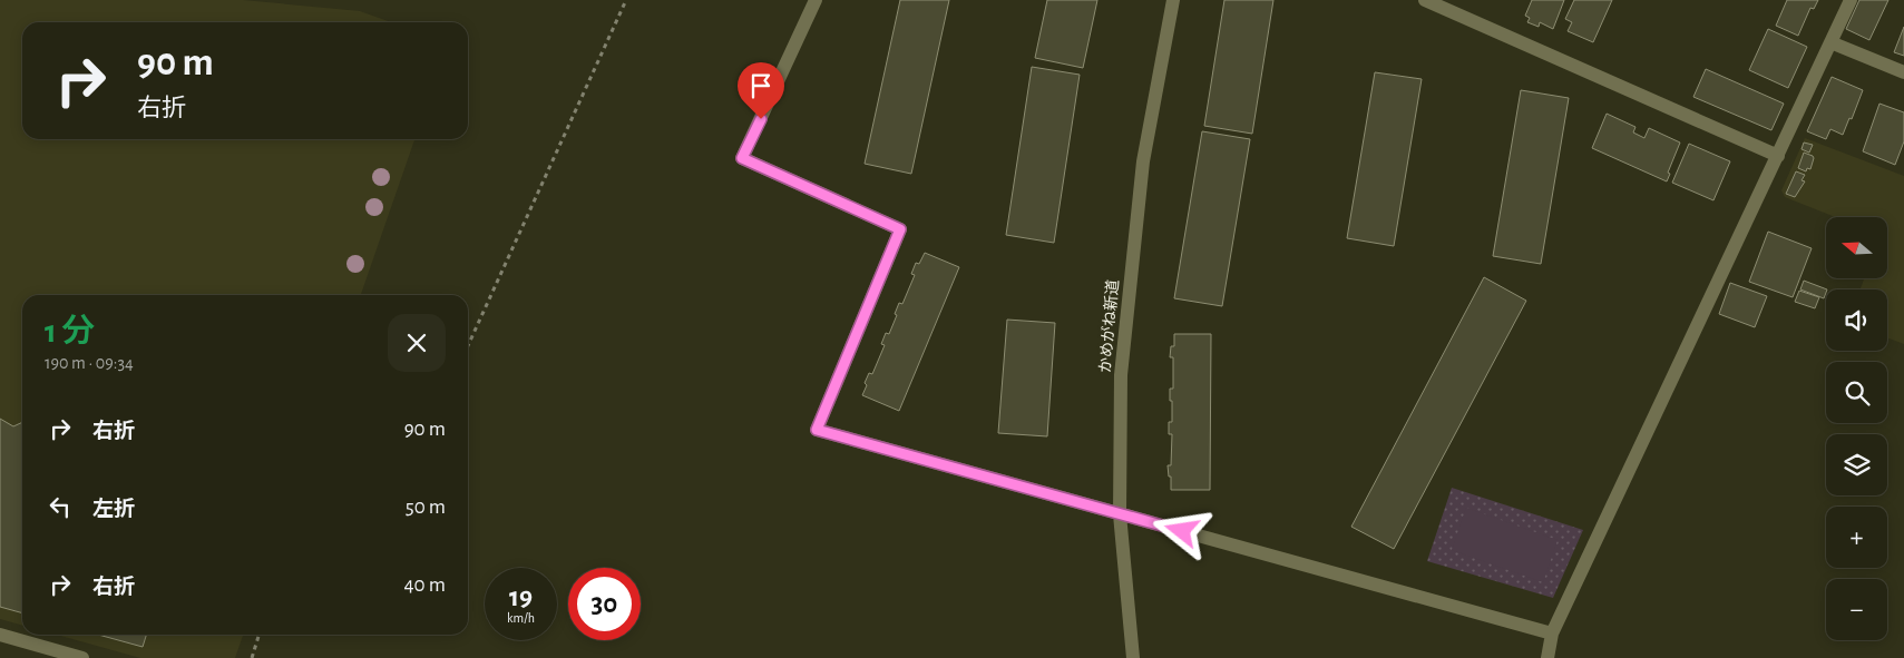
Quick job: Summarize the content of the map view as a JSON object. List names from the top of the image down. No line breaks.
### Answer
{"streets":{"street":["かめがね新道"]},"north":"left","page":{"turn":["90 m","右折"],"map_buttons":["+","−"],"heading":["1 分","190 m · 09:34"],"list":[{"name":"右折","value":"90 m"},{"name":"左折","value":"50 m"},{"name":"右折","value":"40 m"}],"speed":"19 km/h","limit":"30"}}
